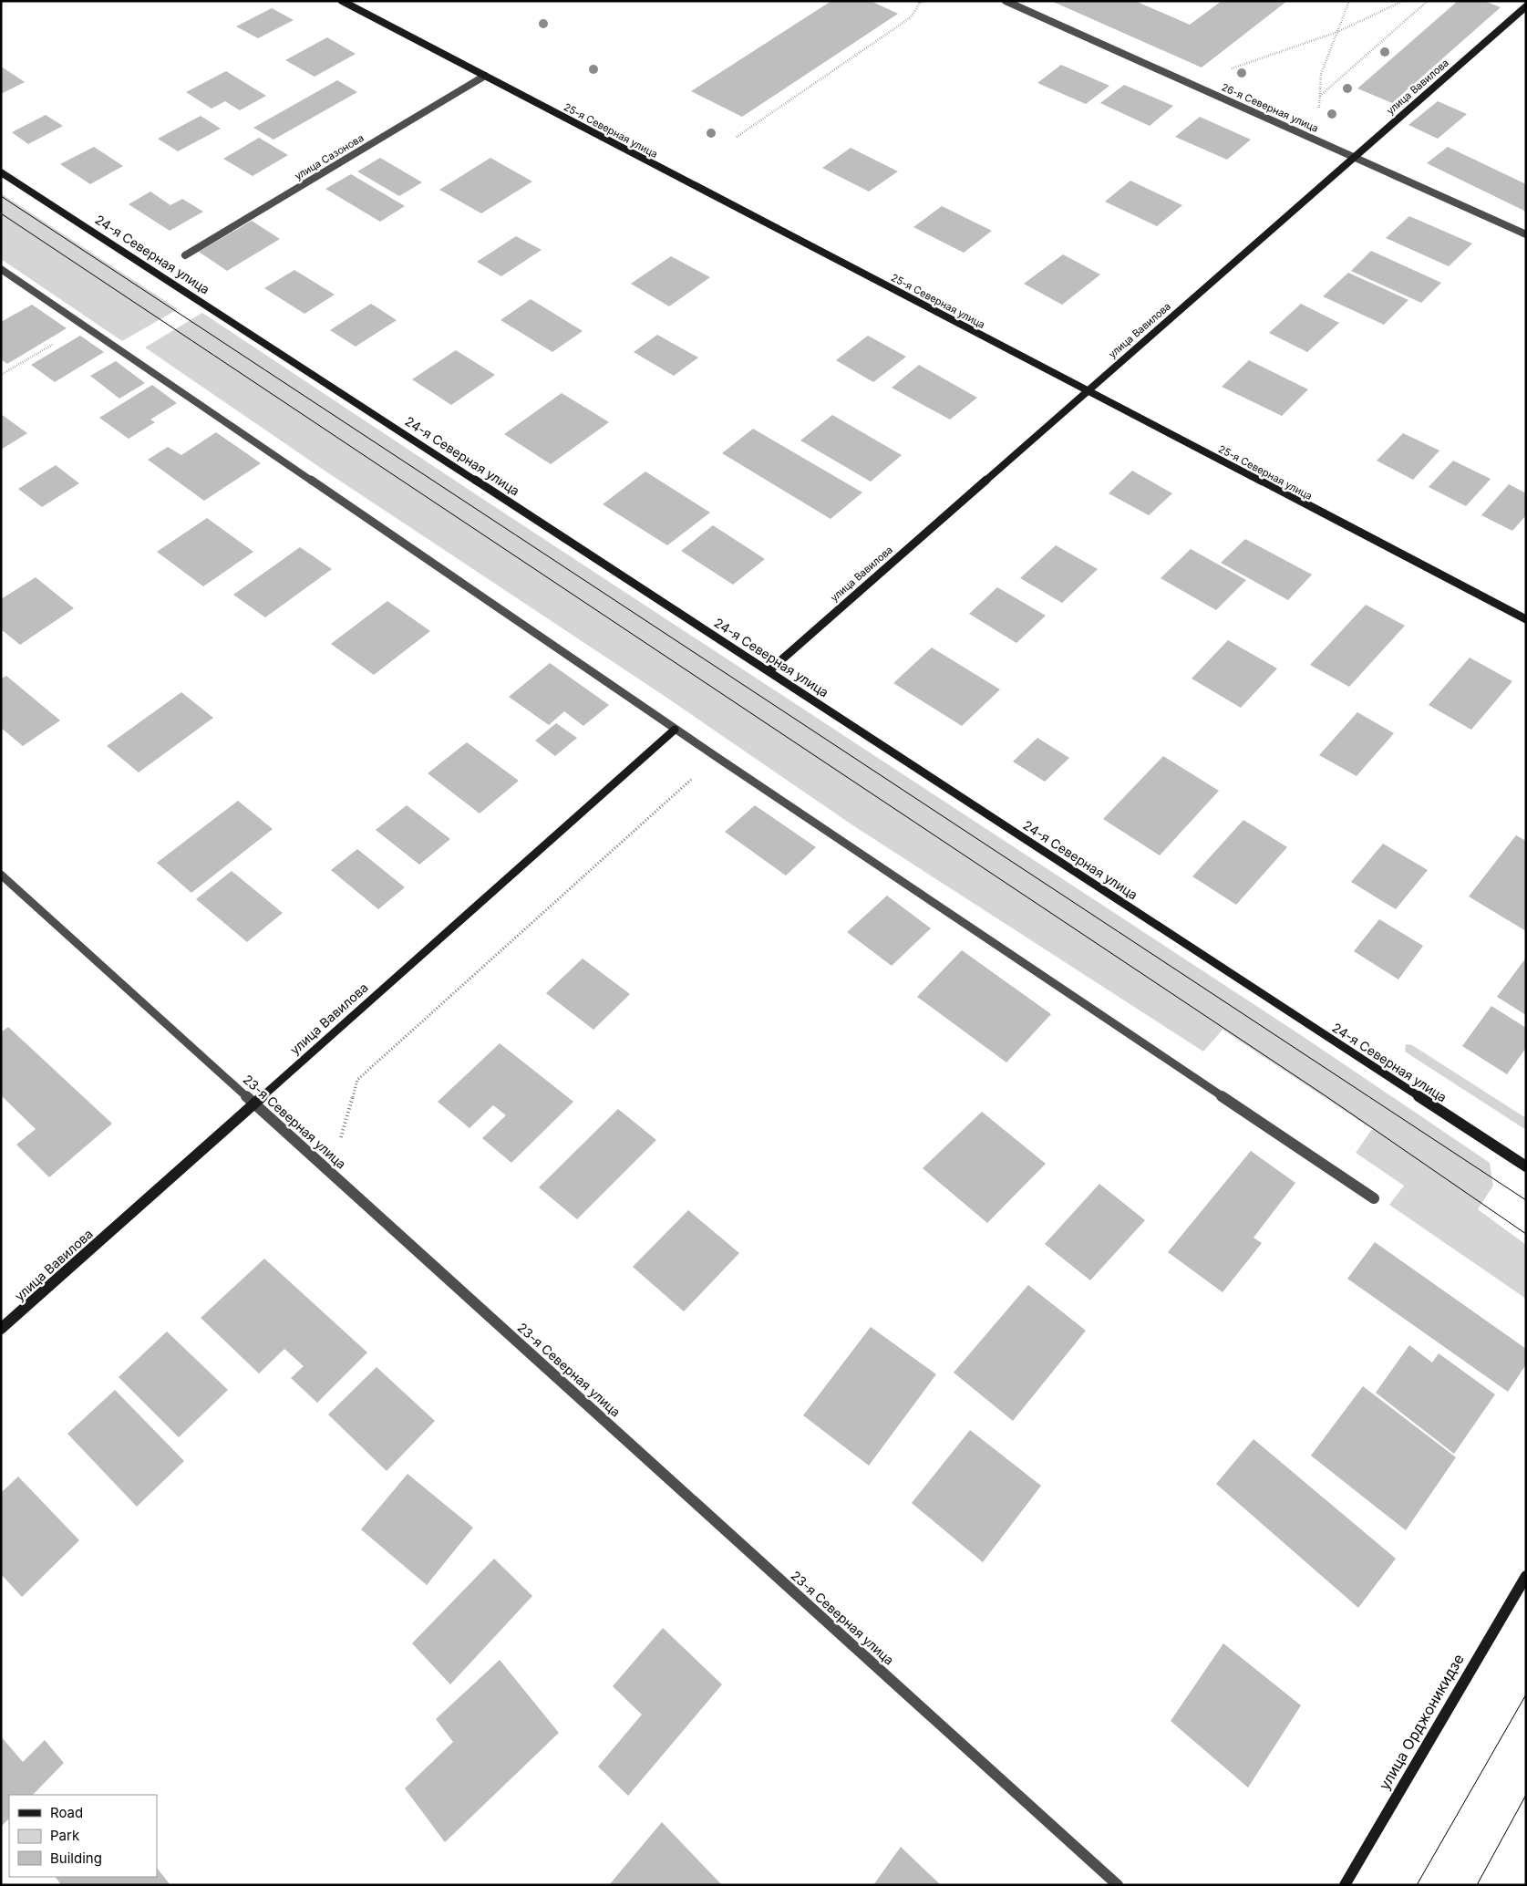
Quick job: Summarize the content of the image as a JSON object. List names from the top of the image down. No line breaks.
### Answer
{"streets":{"main road":["улица Вавилова","25-я Северная улица","24-я Северная улица","улица Орджоникидзе"],"street":["26-я Северная улица","улица Сазонова","23-я Северная улица"]},"crossings":[["улица Вавилова","26-я Северная улица"],["улица Вавилова","25-я Северная улица"],["улица Вавилова","24-я Северная улица"],["улица Вавилова","23-я Северная улица"],["25-я Северная улица","улица Сазонова"]],"legend":["Road","Park","Building"]}
